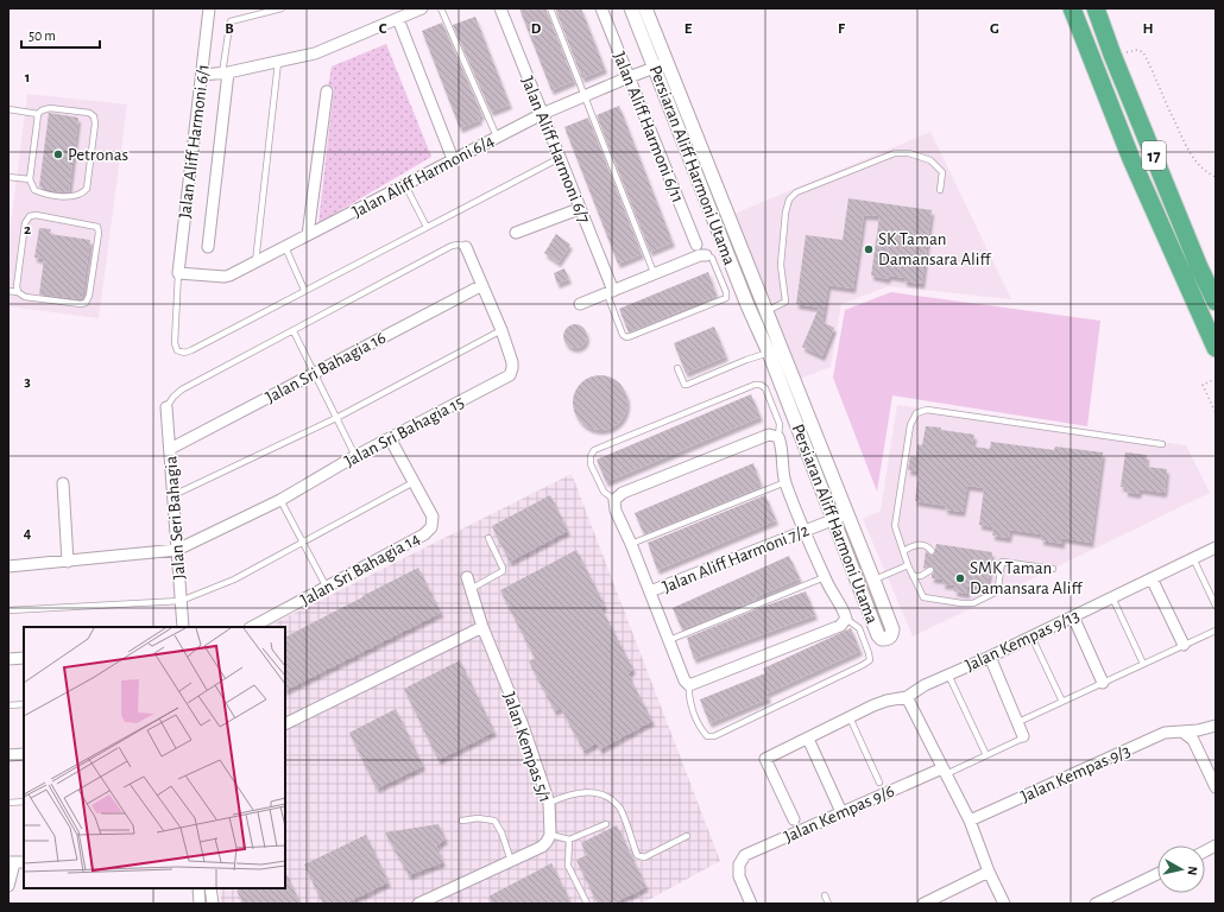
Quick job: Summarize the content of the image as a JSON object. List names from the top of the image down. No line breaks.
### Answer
{"streets":{"highway":["17"],"street":["Jalan Aliff Harmoni 6/11","Jalan Aliff Harmoni 6/1","Jalan Aliff Harmoni 6/7","Persiaran Aliff Harmoni Utama","Jalan Aliff Harmoni 6/4","Jalan Sri Bahagia 16","Jalan Sri Bahagia 15","Jalan Seri Bahagia","Jalan Aliff Harmoni 7/2","Jalan Sri Bahagia 14","Jalan Kempas 9/13","Jalan Kempas 5/1","Jalan Kempas 9/3","Jalan Kempas 9/6"]},"crossings":[["Jalan Aliff Harmoni 6/11","Jalan Aliff Harmoni 6/4"],["Jalan Aliff Harmoni 6/1","Jalan Aliff Harmoni 6/4"],["Jalan Aliff Harmoni 6/7","Jalan Aliff Harmoni 6/4"],["Persiaran Aliff Harmoni Utama","Jalan Aliff Harmoni 6/4"],["Persiaran Aliff Harmoni Utama","Jalan Aliff Harmoni 7/2"],["Jalan Sri Bahagia 16","Jalan Sri Bahagia 15"],["Jalan Sri Bahagia 16","Jalan Seri Bahagia"],["Jalan Sri Bahagia 15","Jalan Seri Bahagia"],["Jalan Sri Bahagia 15","Jalan Sri Bahagia 14"]],"places":["Petronas","SK Taman Damansara Aliff","SMK Taman Damansara Aliff"],"scale_bar":"50 m","north":"right","grid":{"columns":["B","C","D","E","F","G","H"],"rows":["1","2","3","4"]}}
